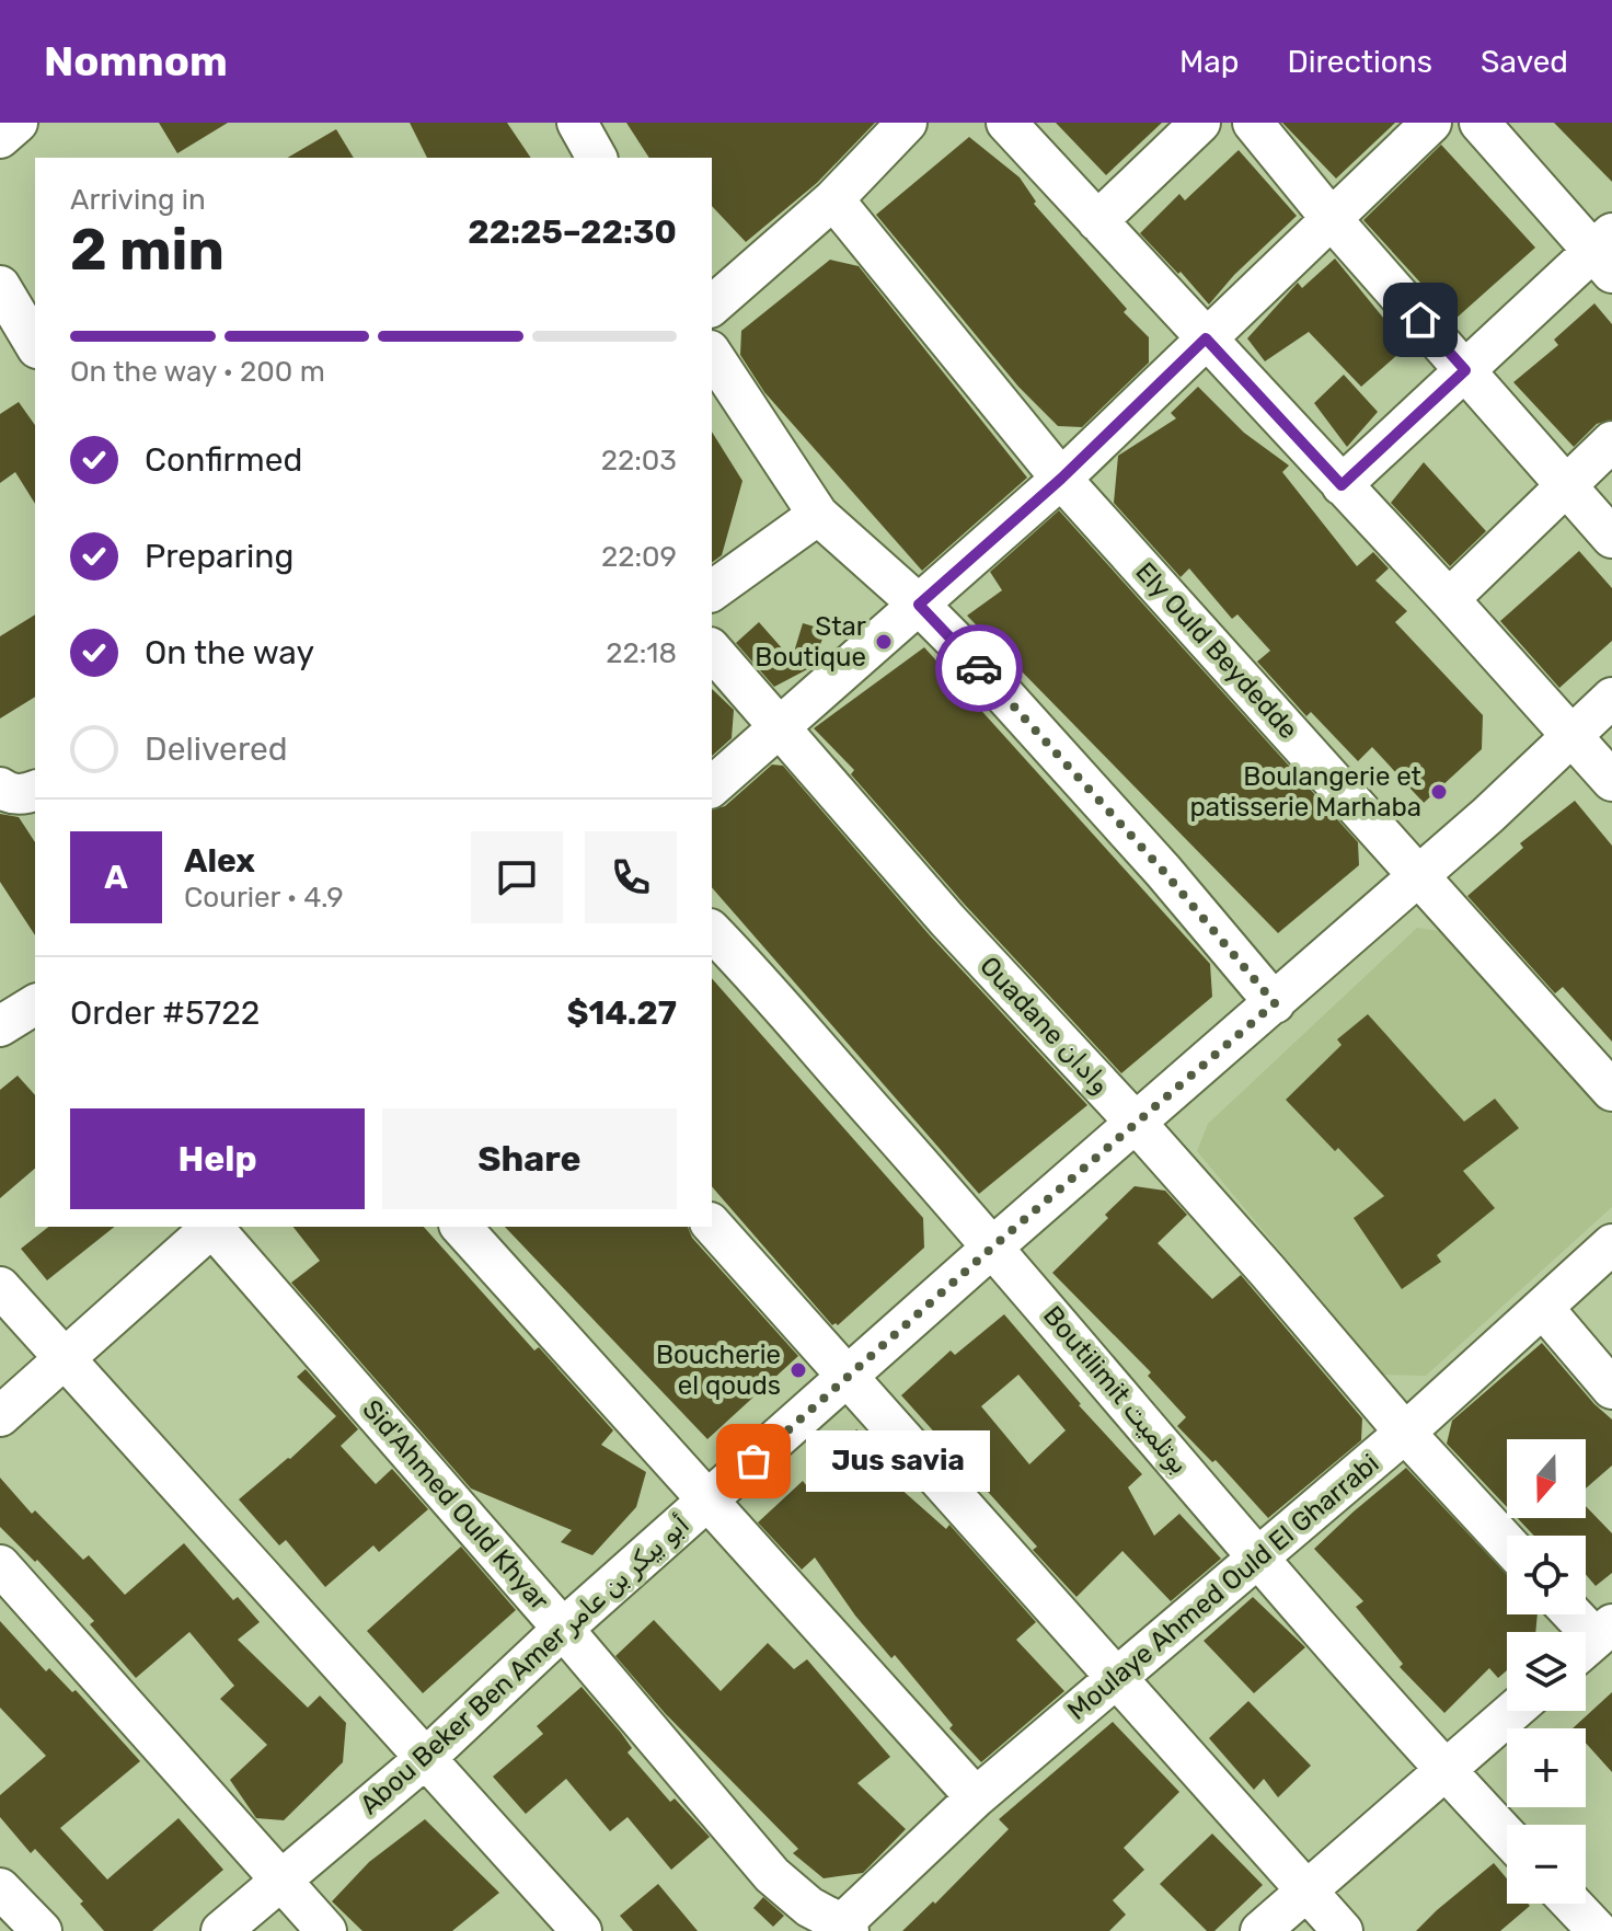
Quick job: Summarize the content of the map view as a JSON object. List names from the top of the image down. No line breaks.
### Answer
{"streets":{"street":["Ely Ould Beydedde","Ouadane وادان","Boutilimit بوتلميت","Sid'Ahmed Ould Khyar","Moulaye Ahmed Ould El Gharrabi","Abou Beker Ben Amer أبو بيكر بن عامر"]},"crossings":[["Ely Ould Beydedde","Abou Beker Ben Amer أبو بيكر بن عامر"],["Ouadane وادان","Moulaye Ahmed Ould El Gharrabi"],["Ouadane وادان","Abou Beker Ben Amer أبو بيكر بن عامر"],["Boutilimit بوتلميت","Moulaye Ahmed Ould El Gharrabi"],["Boutilimit بوتلميت","Abou Beker Ben Amer أبو بيكر بن عامر"],["Sid'Ahmed Ould Khyar","Moulaye Ahmed Ould El Gharrabi"],["Sid'Ahmed Ould Khyar","Abou Beker Ben Amer أبو بيكر بن عامر"]],"places":["Star Boutique","Boulangerie et patisserie Marhaba","Boucherie el qouds","Jus savia"],"north":"bottom","page":{"header":"Nomnom","nav":["Map","Directions","Saved"],"heading":["2 min","Arriving in","22:25–22:30"],"panel":["Alex","Courier · 4.9","Order #5722","$14.27"],"bar":"On the way · 200 m","list":[["Confirmed","22:03"],["Preparing","22:09"],["On the way","22:18"],"Delivered"],"round":"A","buttons":["Help","Share"],"bubble":"Jus savia","map_buttons":["+","−"]}}
